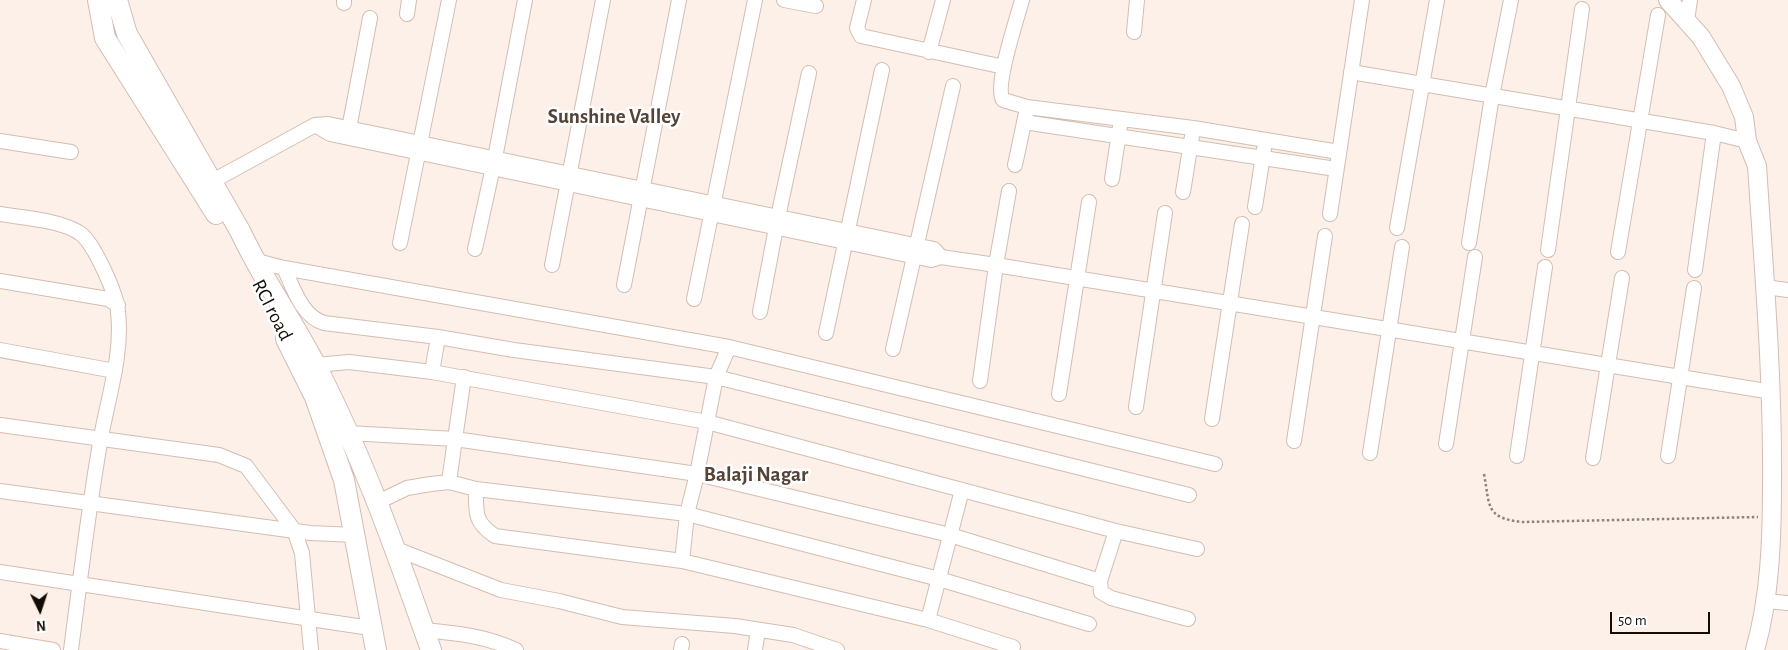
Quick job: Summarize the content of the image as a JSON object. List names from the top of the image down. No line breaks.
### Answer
{"streets":{"main road":["RCI road"]},"districts":["Sunshine Valley","Balaji Nagar"],"scale_bar":"50 m","north":"bottom"}
